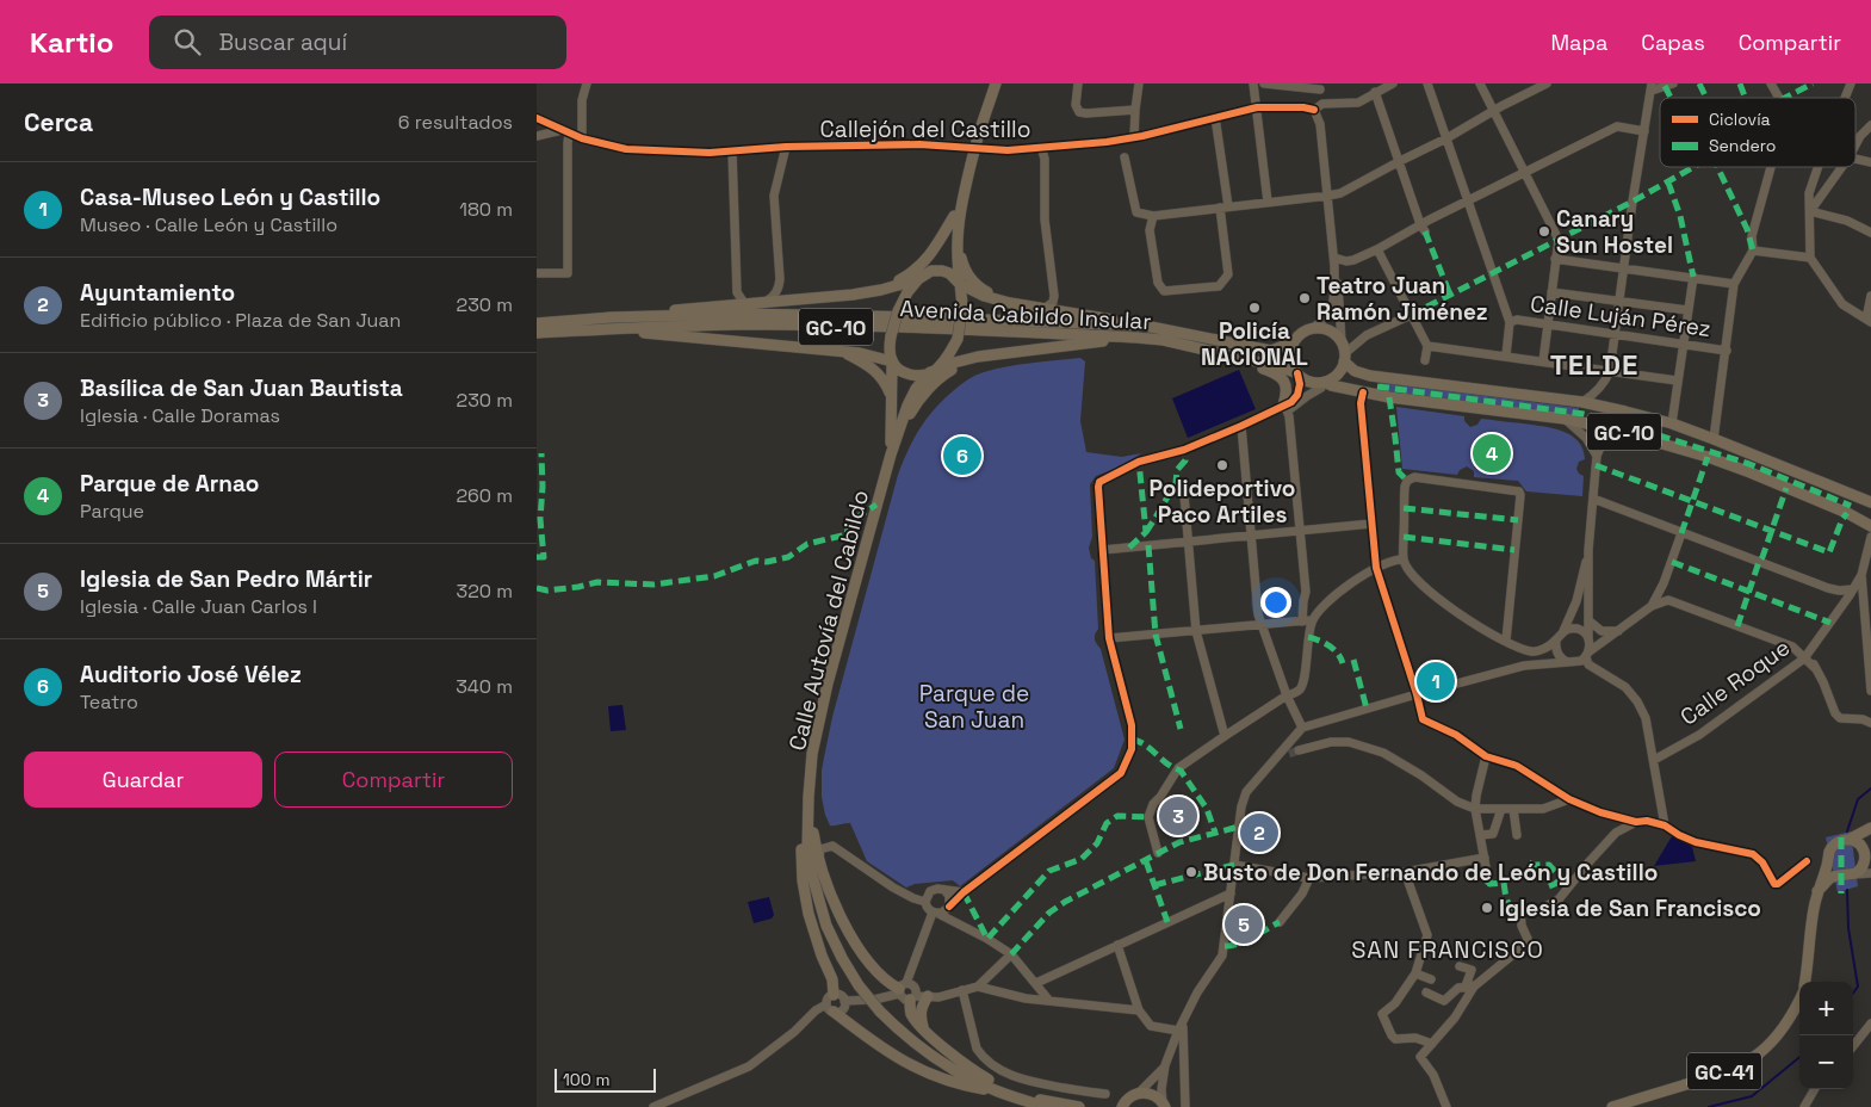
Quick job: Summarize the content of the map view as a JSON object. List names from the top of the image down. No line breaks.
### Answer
{"streets":{"main road":["Avenida Cabildo Insular","GC-10","Calle Autovía del Cabildo","GC-41"],"street":["Callejón del Castillo","Calle Luján Pérez","Calle Roque"]},"crossings":[["Avenida Cabildo Insular","GC-10"]],"districts":["TELDE","SAN FRANCISCO"],"parks":["Parque de San Juan"],"places":["Canary Sun Hostel","Teatro Juan Ramón Jiménez","Policía NACIONAL","Polideportivo Paco Artiles","Busto de Don Fernando de León y Castillo","Iglesia de San Francisco"],"legend":["Ciclovía","Sendero"],"scale_bar":"100 m","page":{"header":"Kartio","search":"Buscar aquí","nav":["Mapa","Capas","Compartir"],"heading":["Cerca","6 resultados"],"list":[{"mark":"1","name":"Casa-Museo León y Castillo","note":"Museo · Calle León y Castillo","value":"180 m"},{"mark":"2","name":"Ayuntamiento","note":"Edificio público · Plaza de San Juan","value":"230 m"},{"mark":"3","name":"Basílica de San Juan Bautista","note":"Iglesia · Calle Doramas","value":"230 m"},{"mark":"4","name":"Parque de Arnao","note":"Parque","value":"260 m"},{"mark":"5","name":"Iglesia de San Pedro Mártir","note":"Iglesia · Calle Juan Carlos I","value":"320 m"},{"mark":"6","name":"Auditorio José Vélez","note":"Teatro","value":"340 m"}],"pins":["4","6","1","3","2","5"],"buttons":["Guardar","Compartir"],"map_buttons":["+","−"],"scale":"100 m"}}
